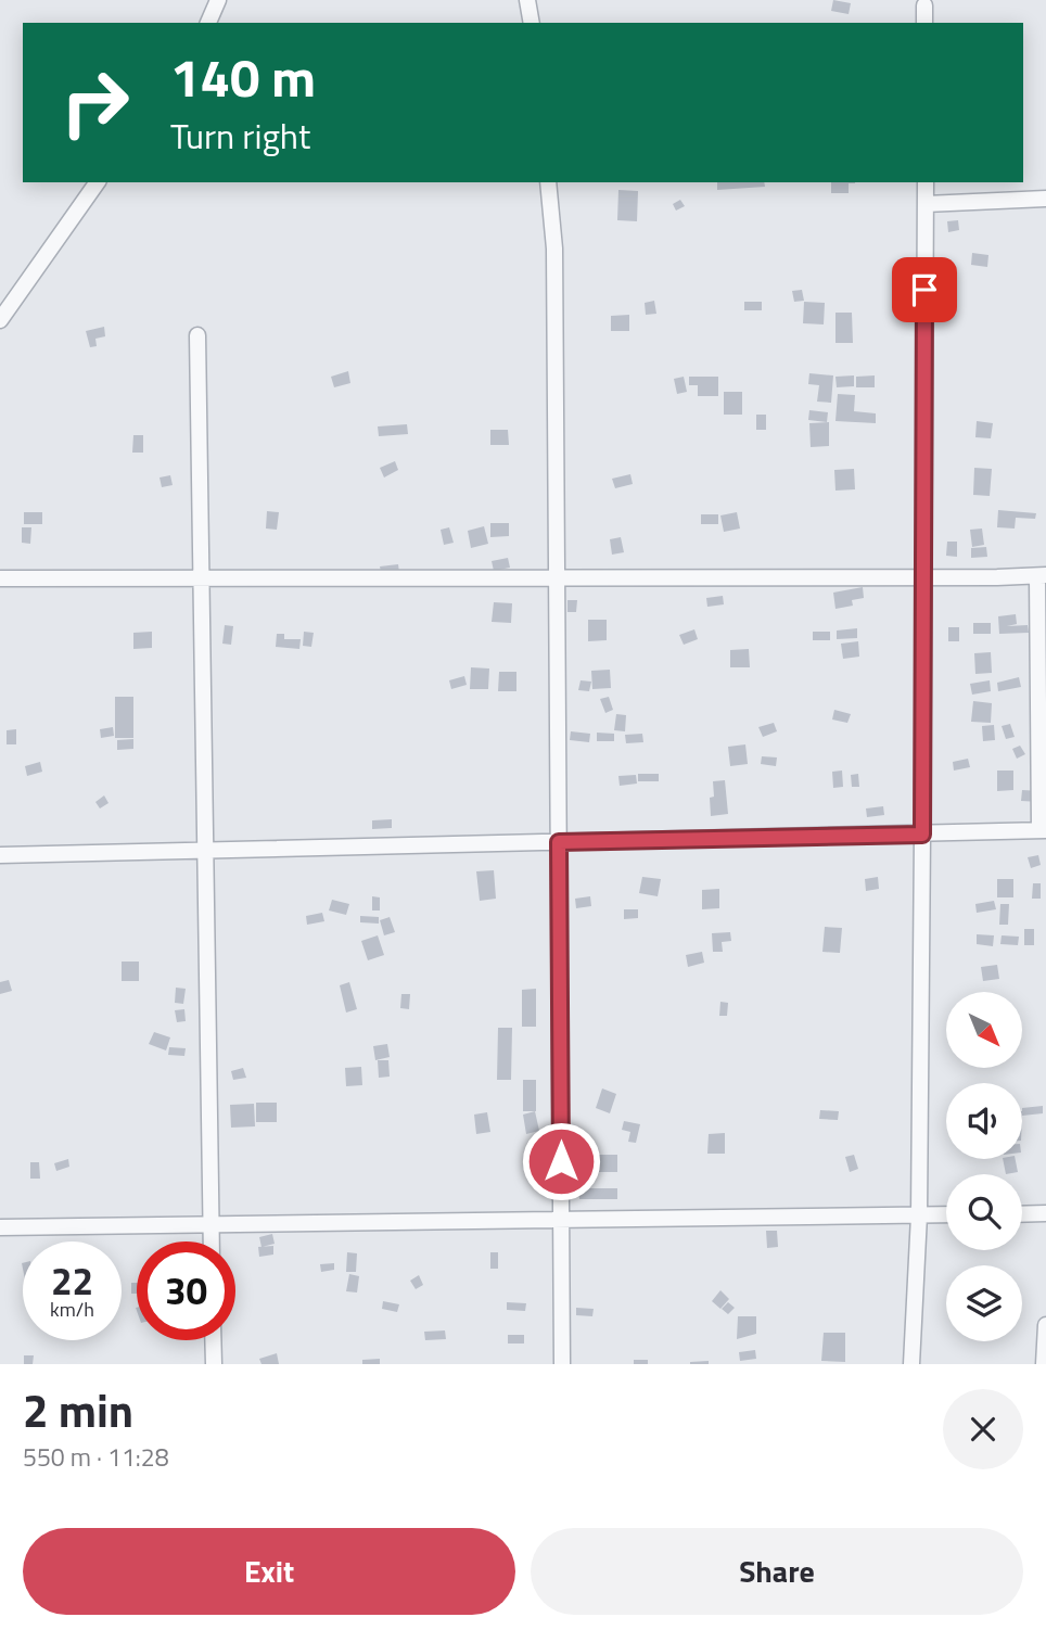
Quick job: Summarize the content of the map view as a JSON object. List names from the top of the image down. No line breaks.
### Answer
{"north":"bottom right","page":{"turn":["140 m","Turn right"],"speed":"22 km/h","limit":"30","heading":["2 min","550 m · 11:28"],"buttons":["Exit","Share"]}}
